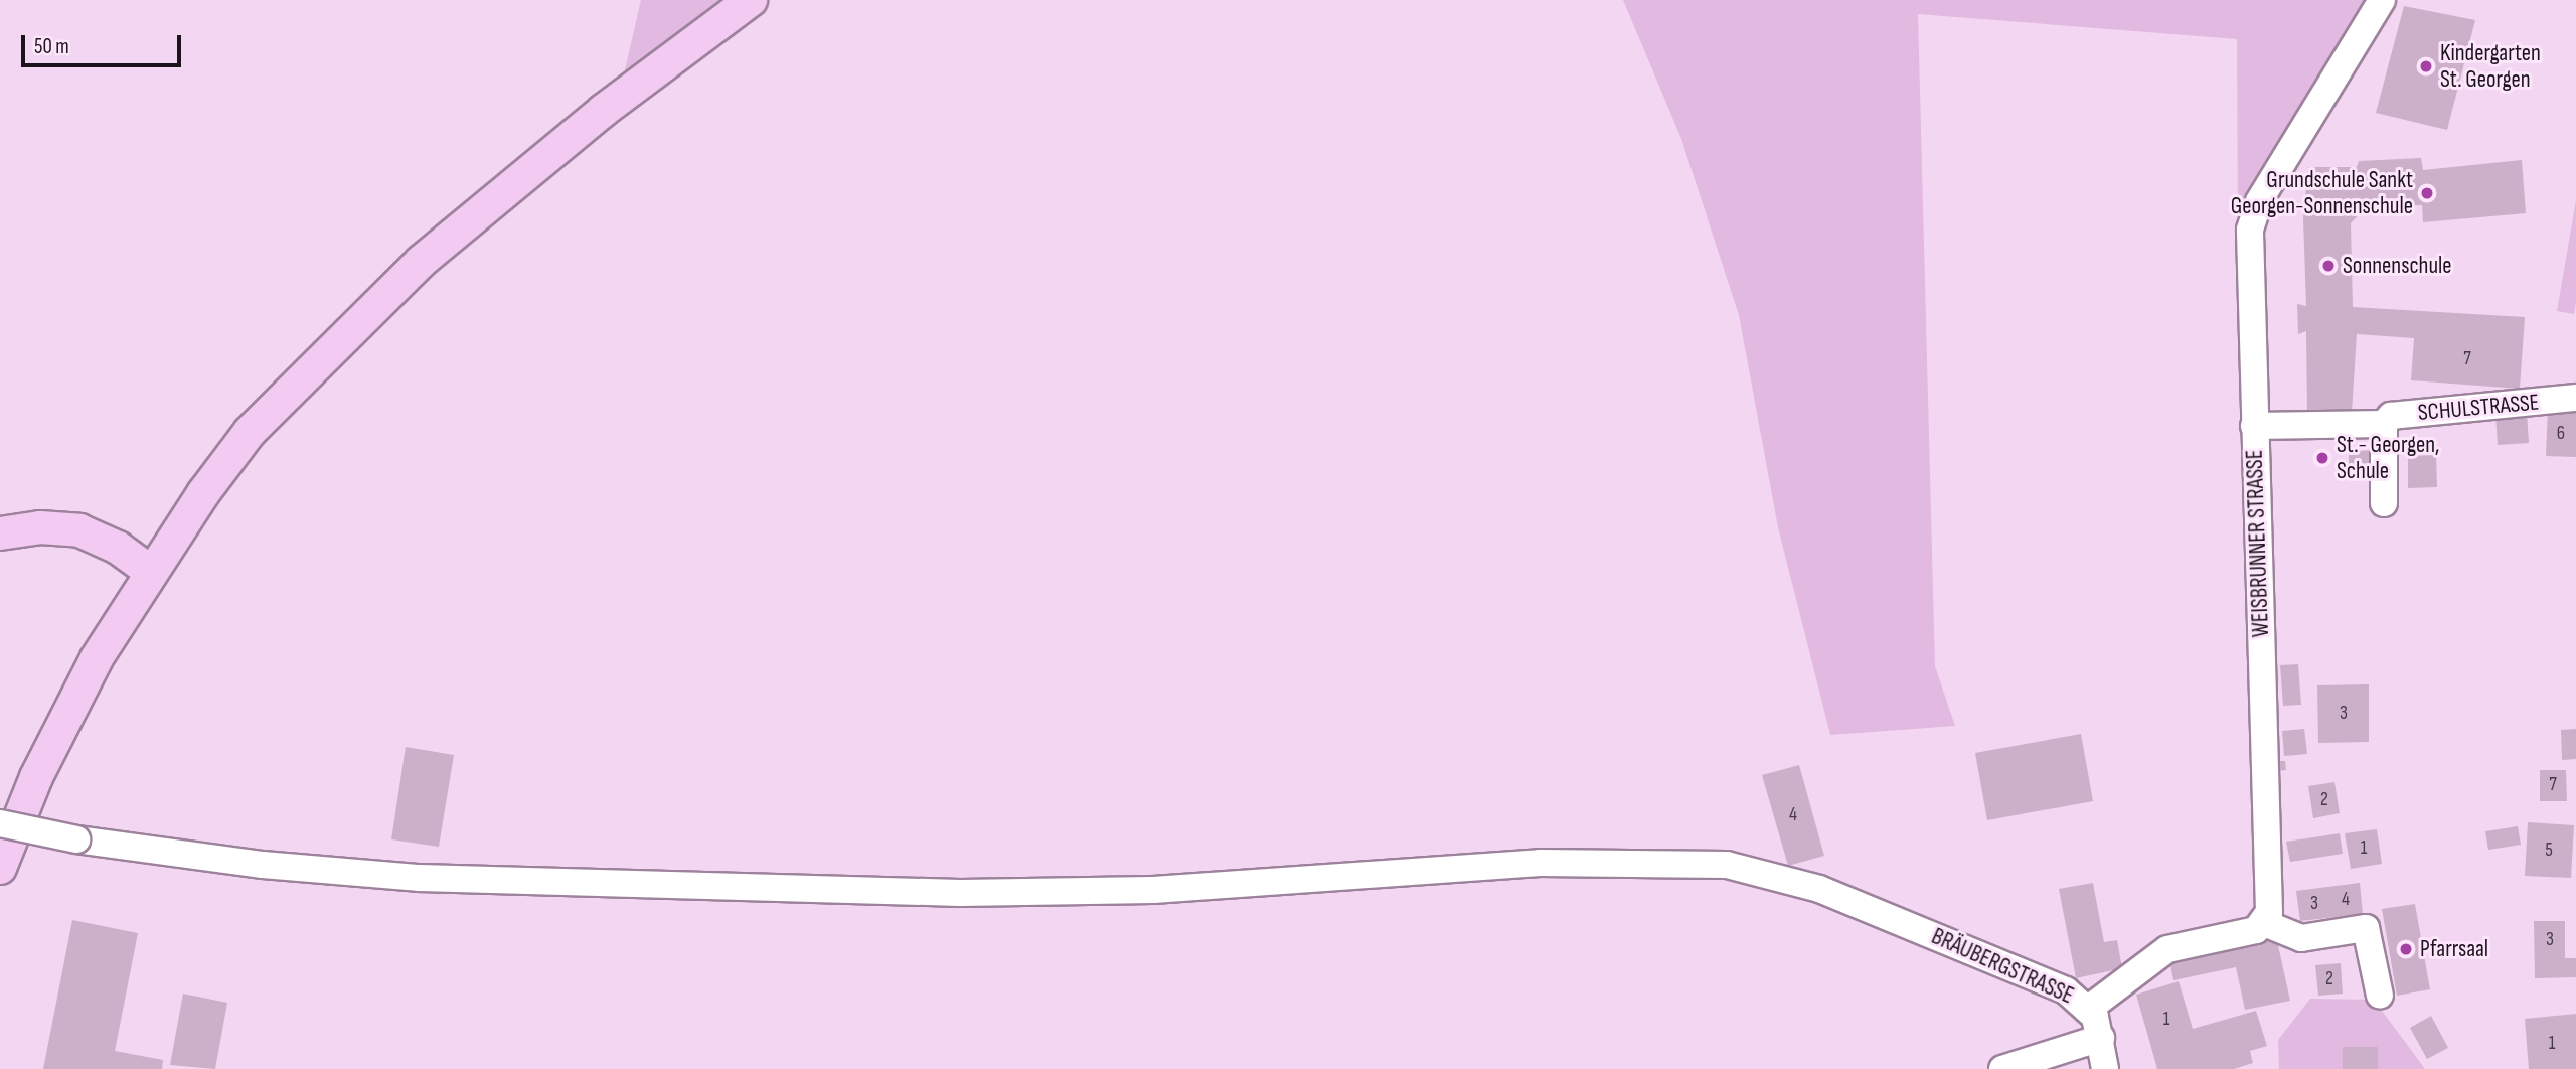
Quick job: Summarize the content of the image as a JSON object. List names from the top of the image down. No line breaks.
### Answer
{"streets":{"street":["SCHULSTRASSE","WEISBRUNNER STRASSE","BRÄUBERGSTRASSE"]},"crossings":[["SCHULSTRASSE","WEISBRUNNER STRASSE"]],"places":["Kindergarten St. Georgen","Grundschule Sankt Georgen-Sonnenschule","Sonnenschule","St.- Georgen, Schule","Pfarrsaal"],"house_numbers":["7","6","3","7","2","4","1","5","4","3","3","2","1","1"],"scale_bar":"50 m"}
